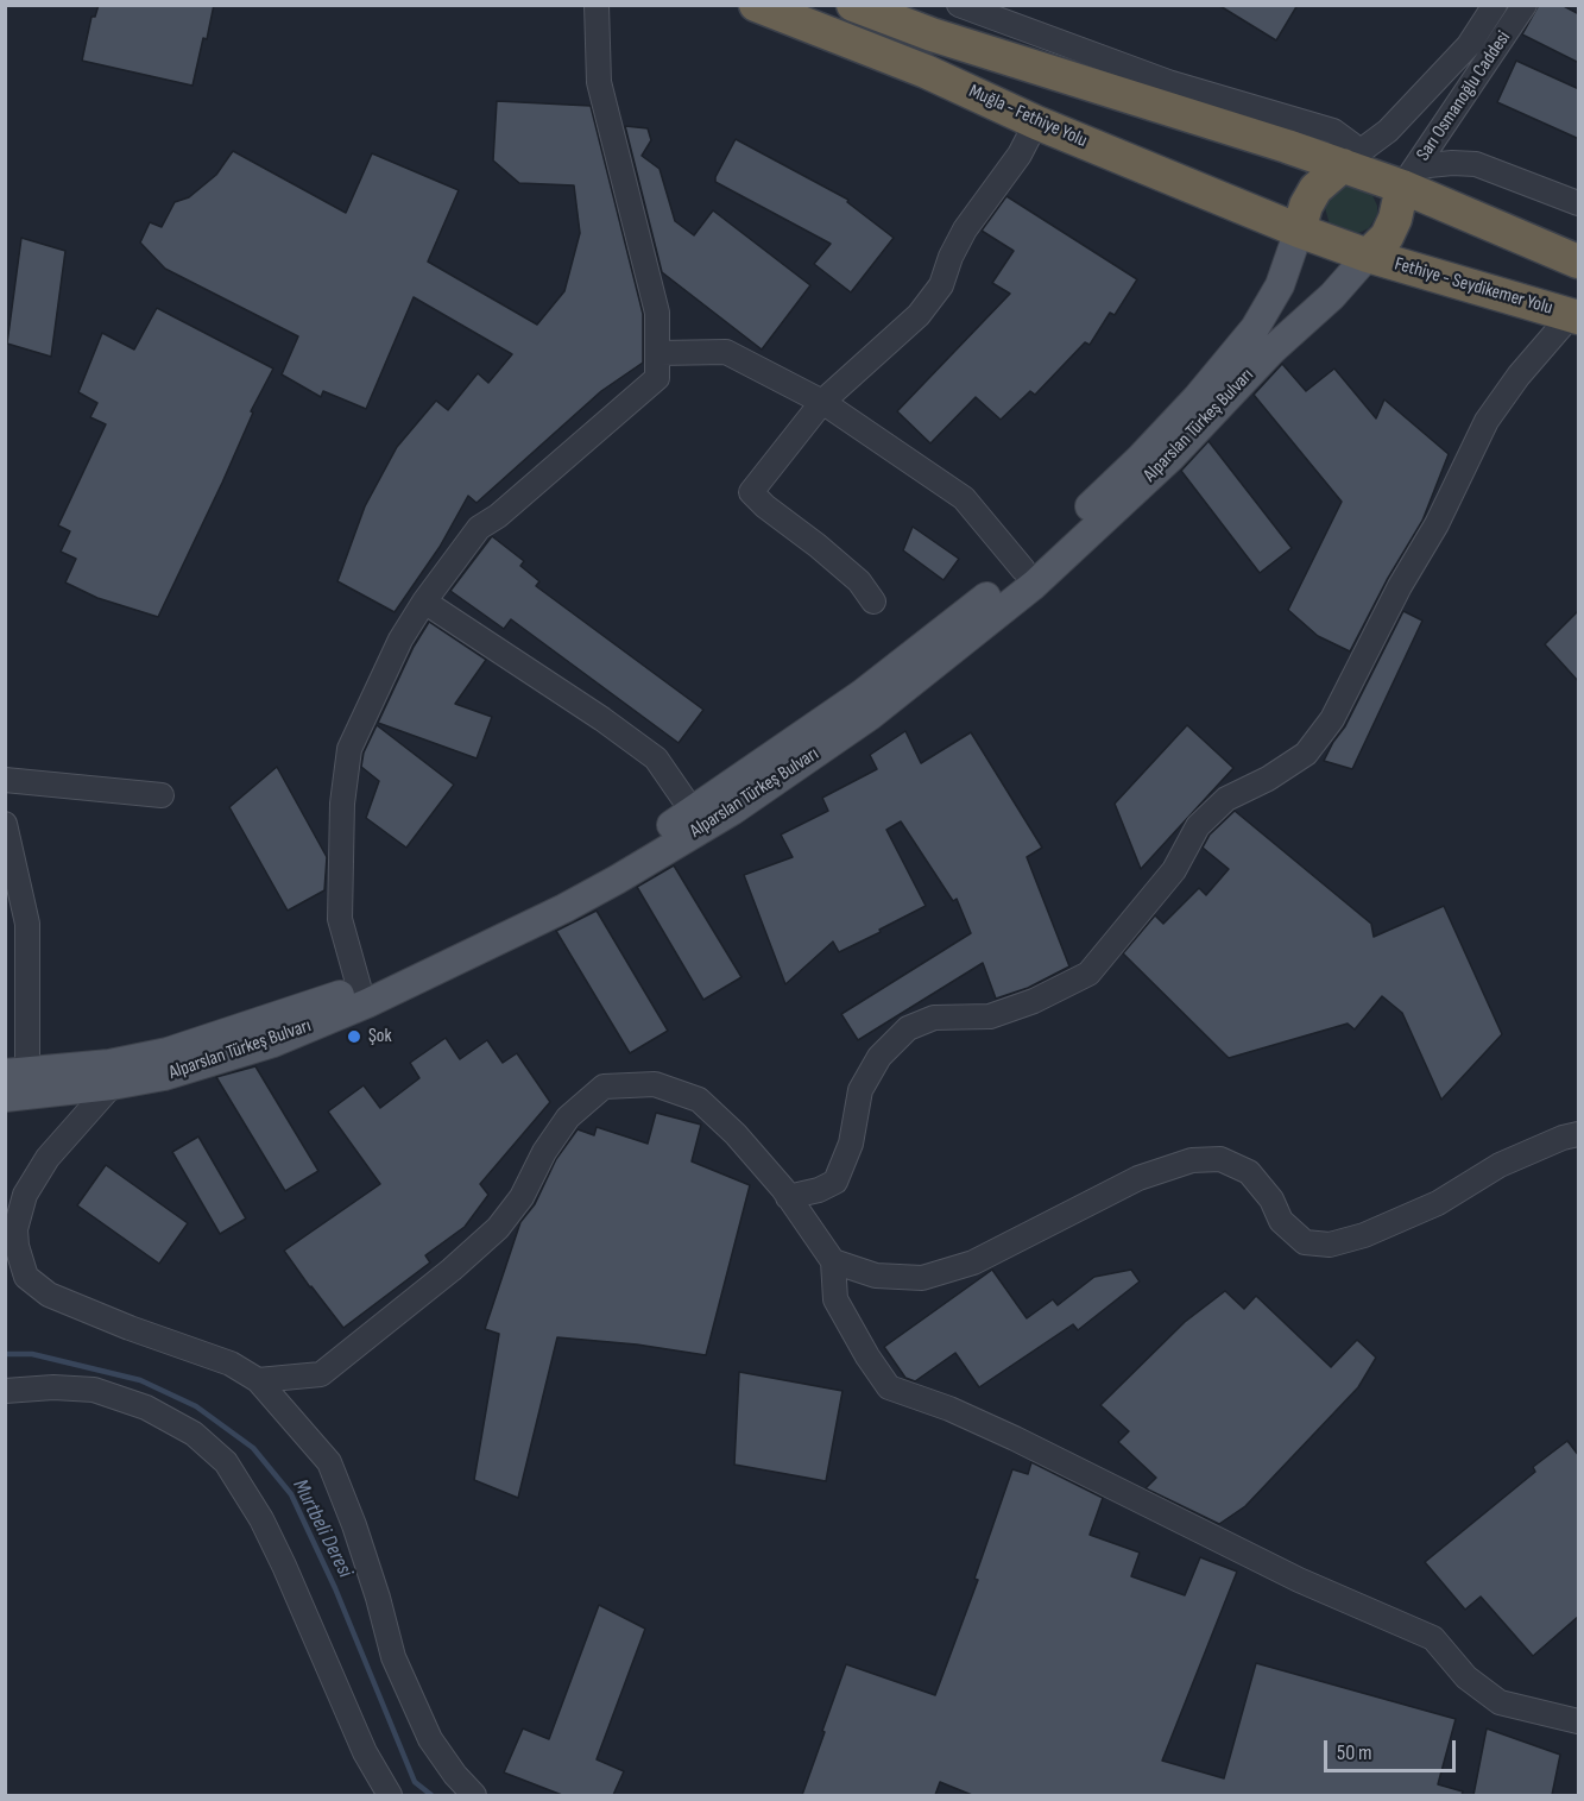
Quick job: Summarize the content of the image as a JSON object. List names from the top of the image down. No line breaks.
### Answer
{"streets":{"highway":["Muğla - Fethiye Yolu","Fethiye - Seydikemer Yolu"],"main road":["Alparslan Türkeş Bulvarı"],"street":["Sarı Osmanoğlu Caddesi"]},"crossings":[["Muğla - Fethiye Yolu","Fethiye - Seydikemer Yolu"],["Muğla - Fethiye Yolu","Alparslan Türkeş Bulvarı"],["Fethiye - Seydikemer Yolu","Alparslan Türkeş Bulvarı"]],"water":["Murtbeli Deresi"],"places":["Şok"],"scale_bar":"50 m"}
